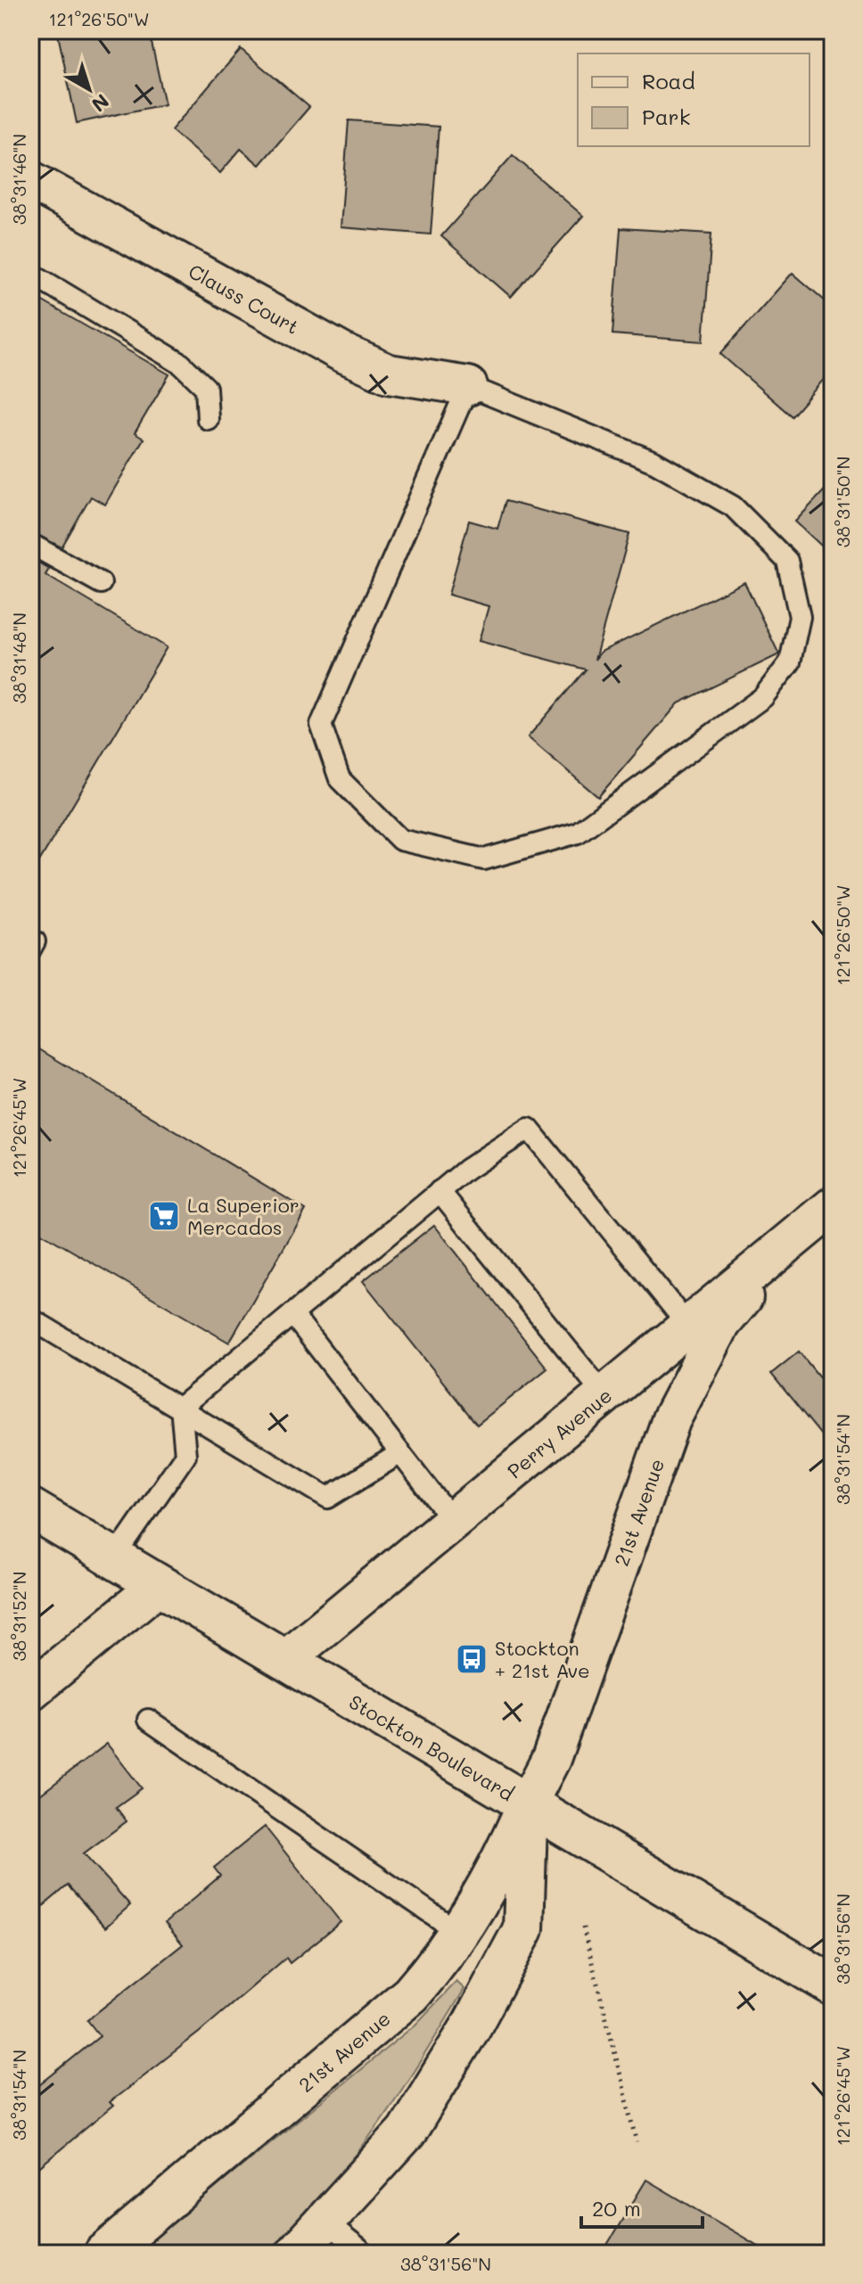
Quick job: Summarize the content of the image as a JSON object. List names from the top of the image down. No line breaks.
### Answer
{"streets":{"street":["Clauss Court","Perry Avenue","21st Avenue","Stockton Boulevard"]},"crossings":[["Perry Avenue","21st Avenue"],["Perry Avenue","Stockton Boulevard"],["21st Avenue","Stockton Boulevard"]],"places":{"supermarket":["La Superior Mercados"],"bus stop":["Stockton + 21st Ave"]},"legend":["Road","Park"],"scale_bar":"20 m","north":"bottom right","coordinates":["121°26'50\"W","38°31'46\"N","38°31'50\"N","38°31'48\"N","121°26'45\"W","38°31'54\"N","38°31'52\"N","38°31'56\"N"]}
